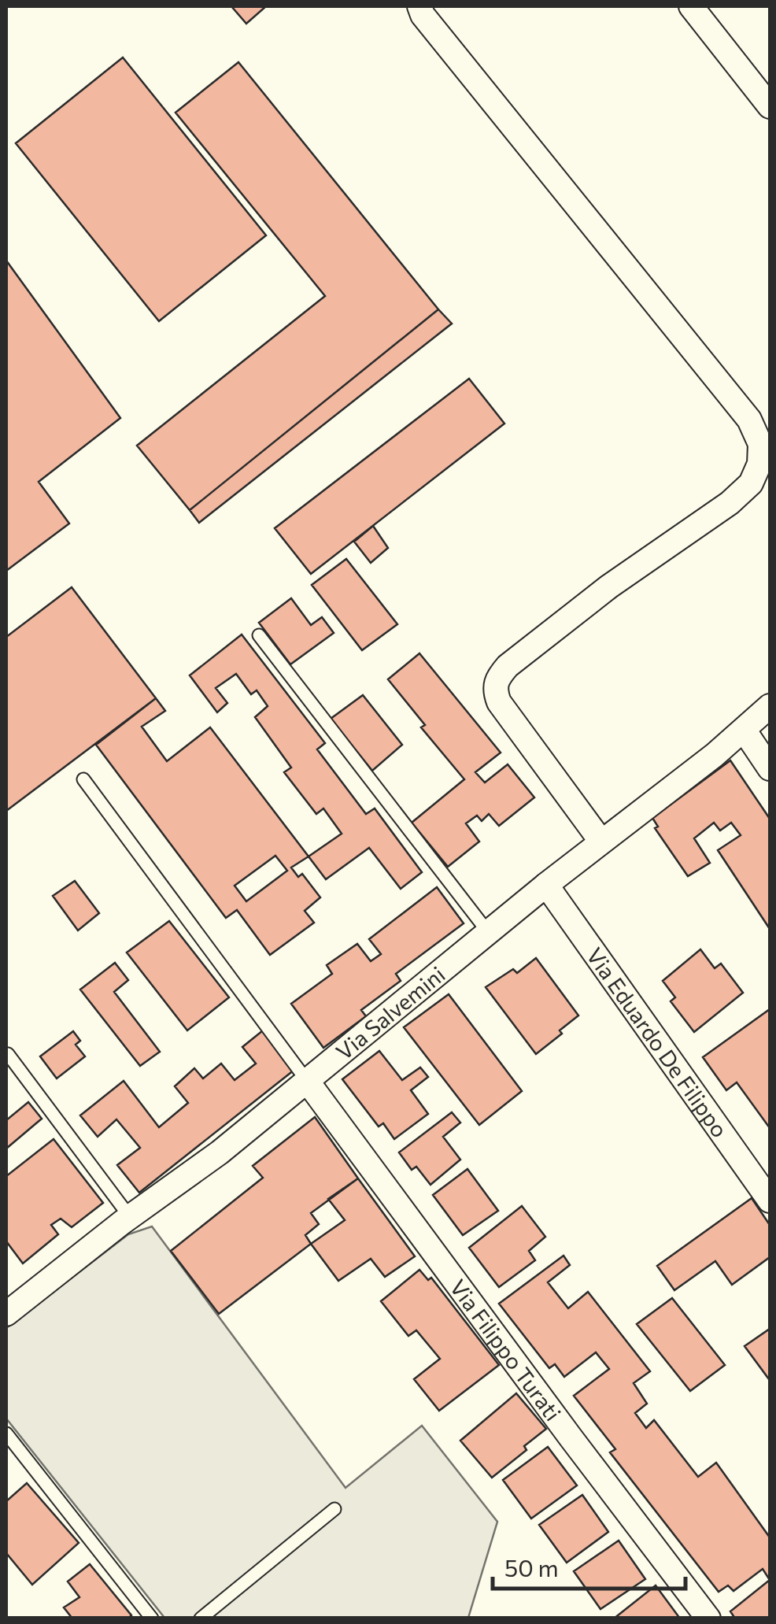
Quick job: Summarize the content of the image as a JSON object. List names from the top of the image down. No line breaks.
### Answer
{"streets":{"street":["Via Salvemini","Via Eduardo De Filippo","Via Filippo Turati"]},"crossings":[["Via Salvemini","Via Eduardo De Filippo"],["Via Salvemini","Via Filippo Turati"]],"scale_bar":"50 m"}
